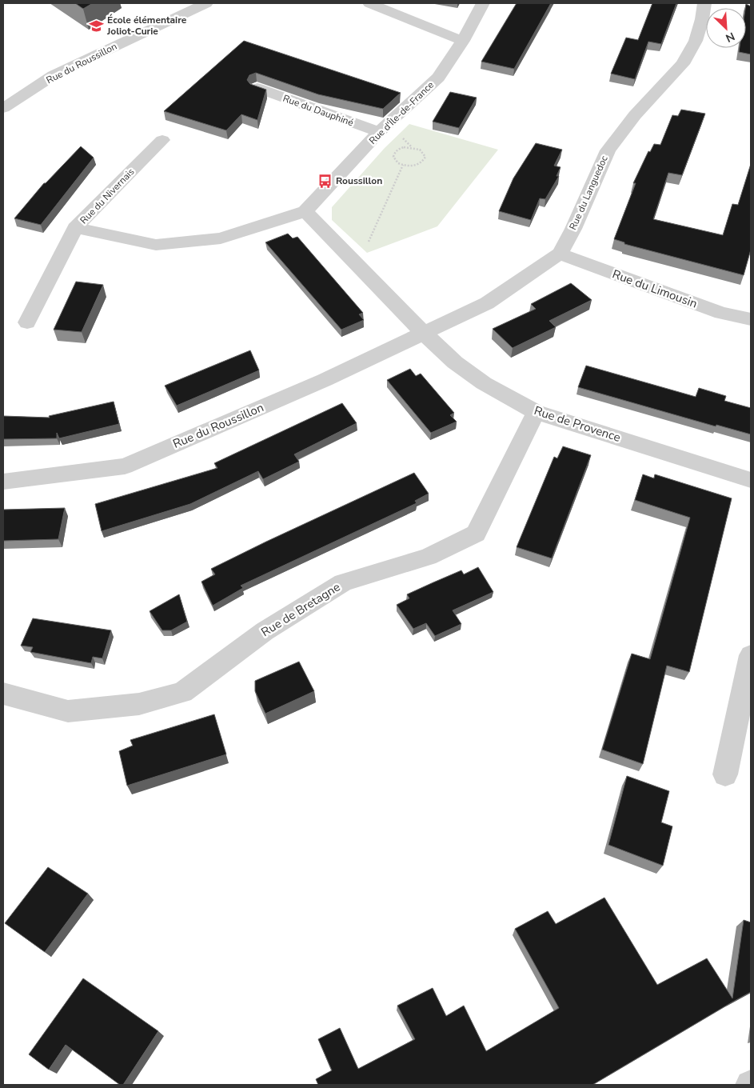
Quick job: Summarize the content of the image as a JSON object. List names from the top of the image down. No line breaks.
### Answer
{"streets":{"street":["Rue du Roussillon","Rue du Dauphiné","Rue d'Île-de-France","Rue du Languedoc","Rue du Nivernais","Rue du Limousin","Rue de Provence","Rue de Bretagne"]},"crossings":[["Rue du Roussillon","Rue du Languedoc"],["Rue du Roussillon","Rue de Provence"],["Rue du Dauphiné","Rue d'Île-de-France"],["Rue d'Île-de-France","Rue de Provence"],["Rue du Languedoc","Rue du Limousin"],["Rue du Languedoc","Rue de Provence"],["Rue de Provence","Rue de Bretagne"]],"places":{"school or university":["École élémentaire Joliot-Curie"],"bus stop":["Roussillon"]},"north":"bottom right"}
